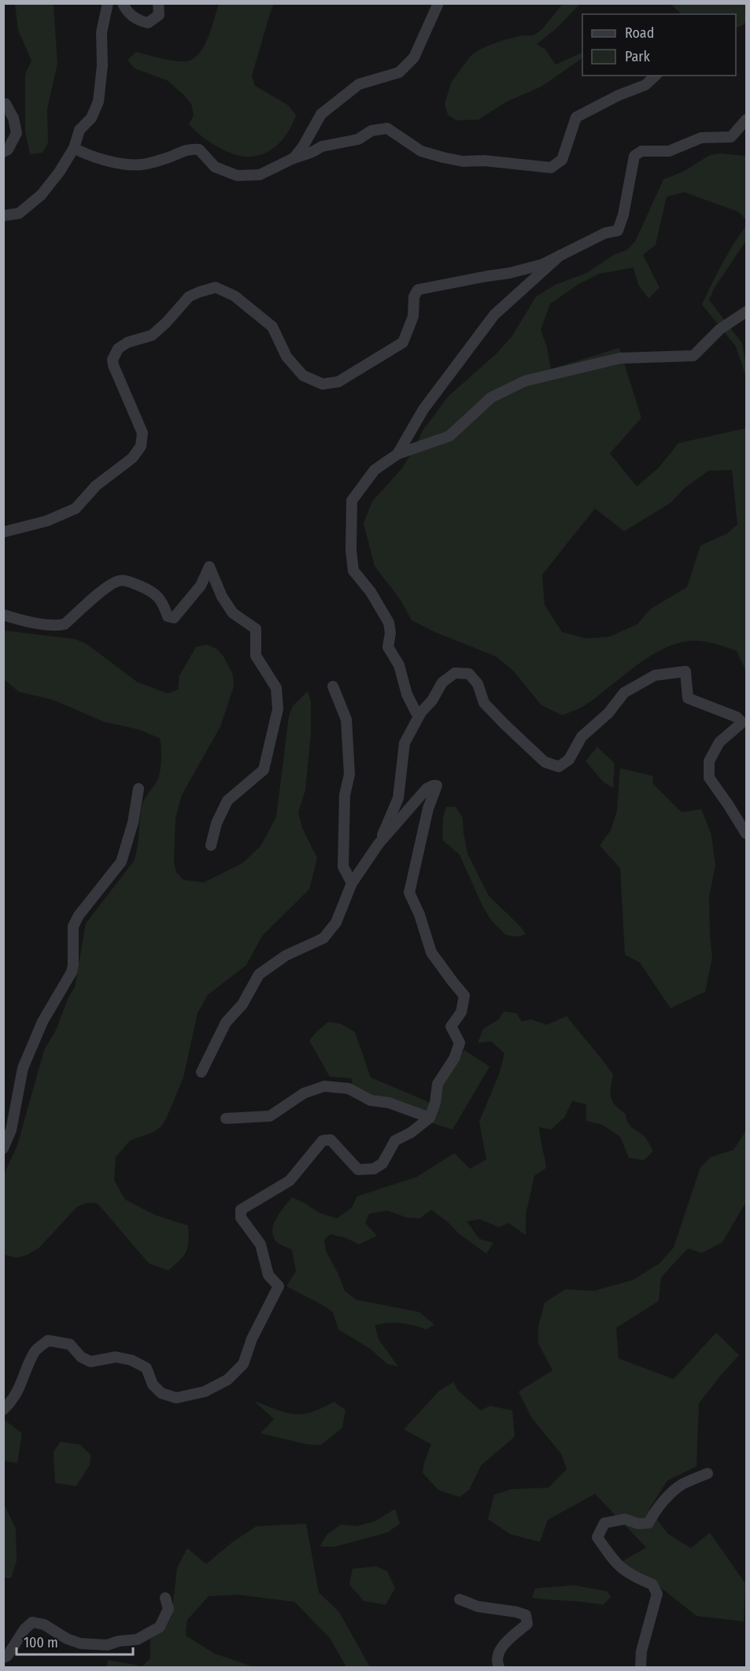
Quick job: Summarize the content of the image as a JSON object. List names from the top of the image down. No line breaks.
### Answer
{"legend":["Road","Park"],"scale_bar":"100 m"}
